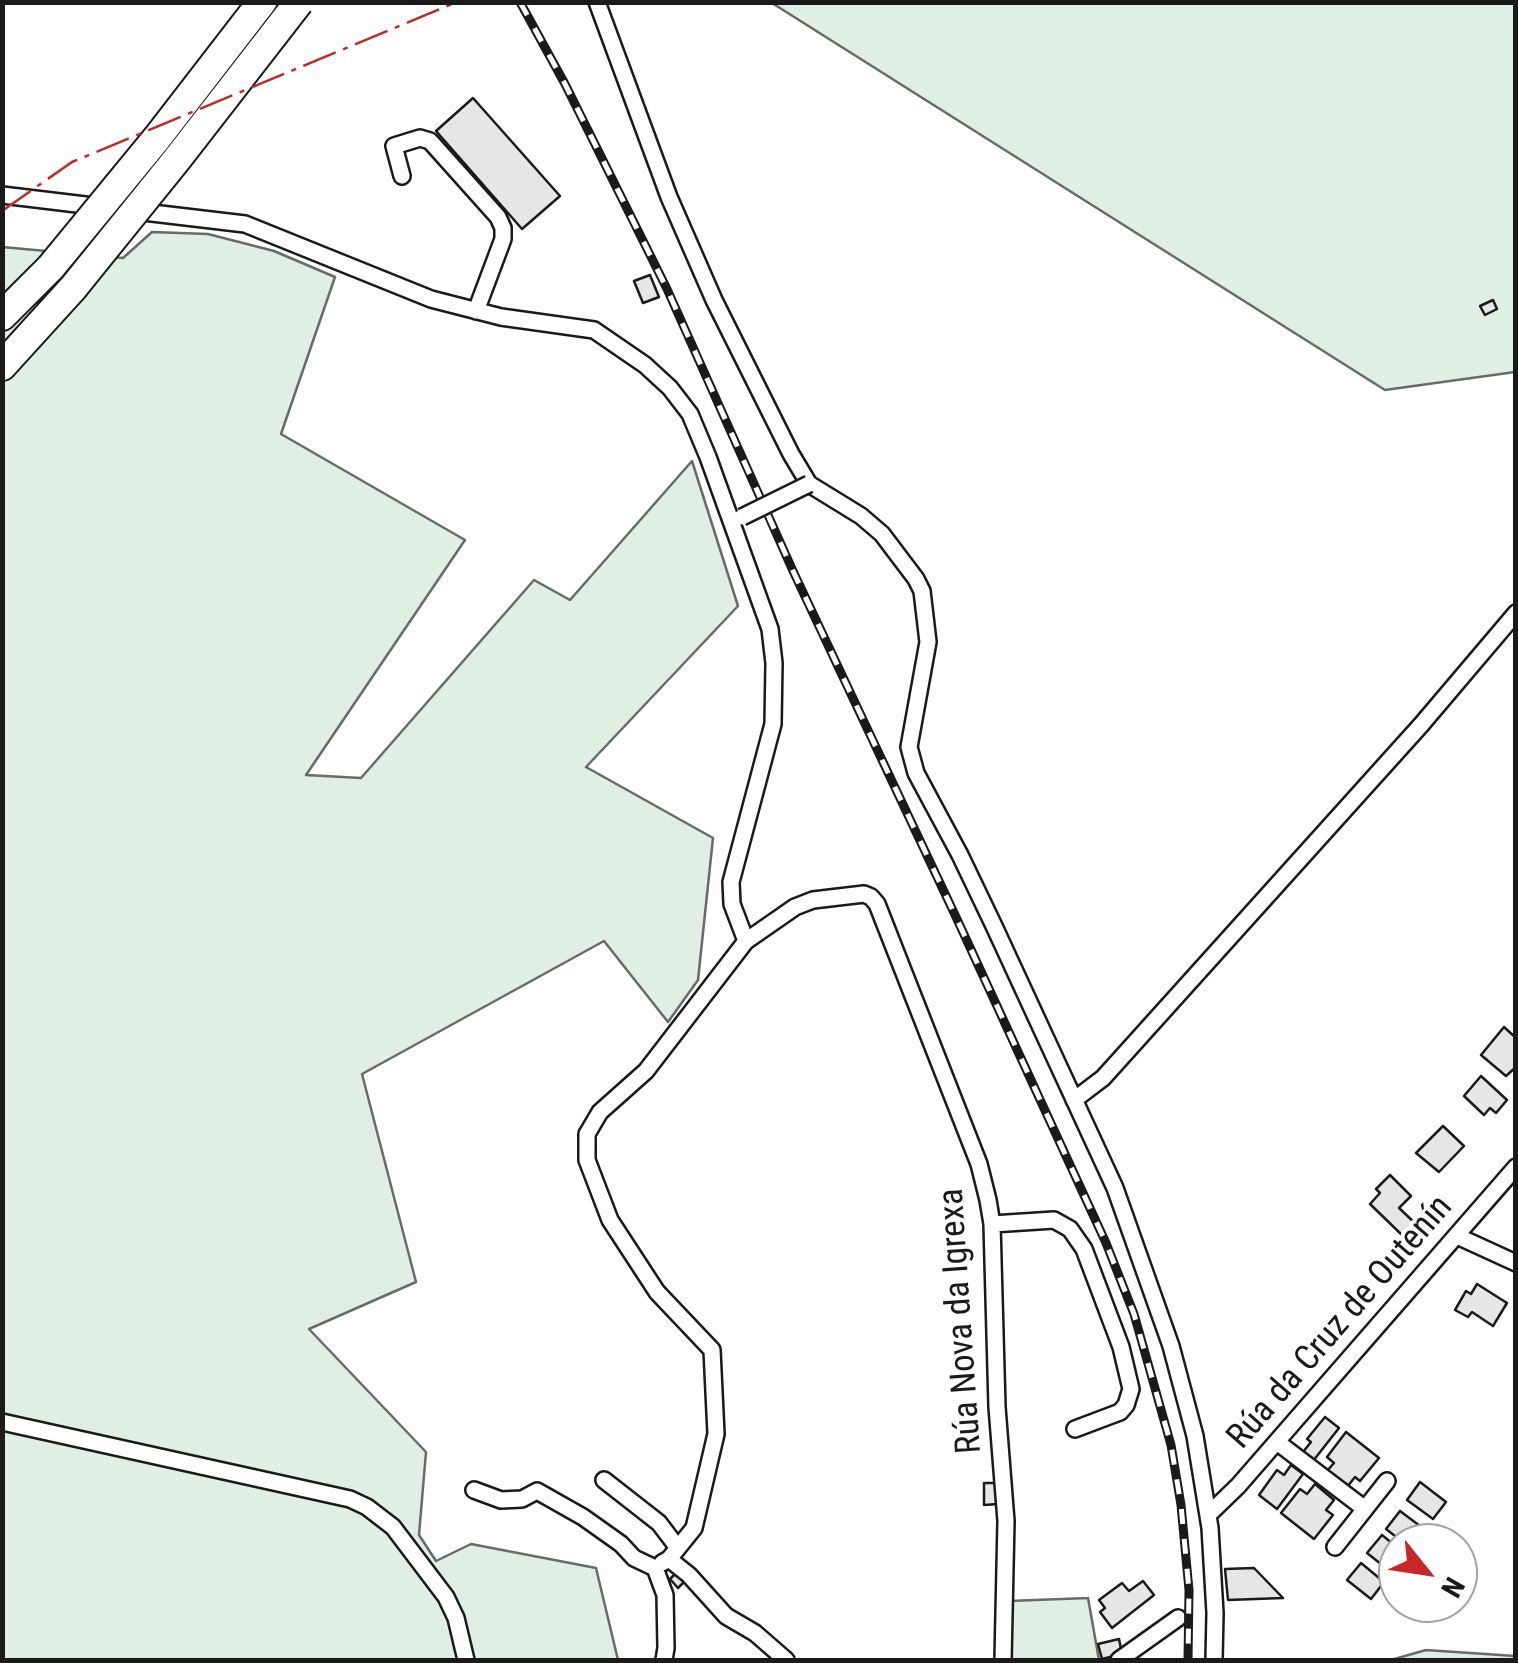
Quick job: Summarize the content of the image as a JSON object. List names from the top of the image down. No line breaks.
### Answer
{"streets":{"street":["Rúa Nova da Igrexa","Rúa da Cruz de Outenín"]},"north":"bottom right"}
